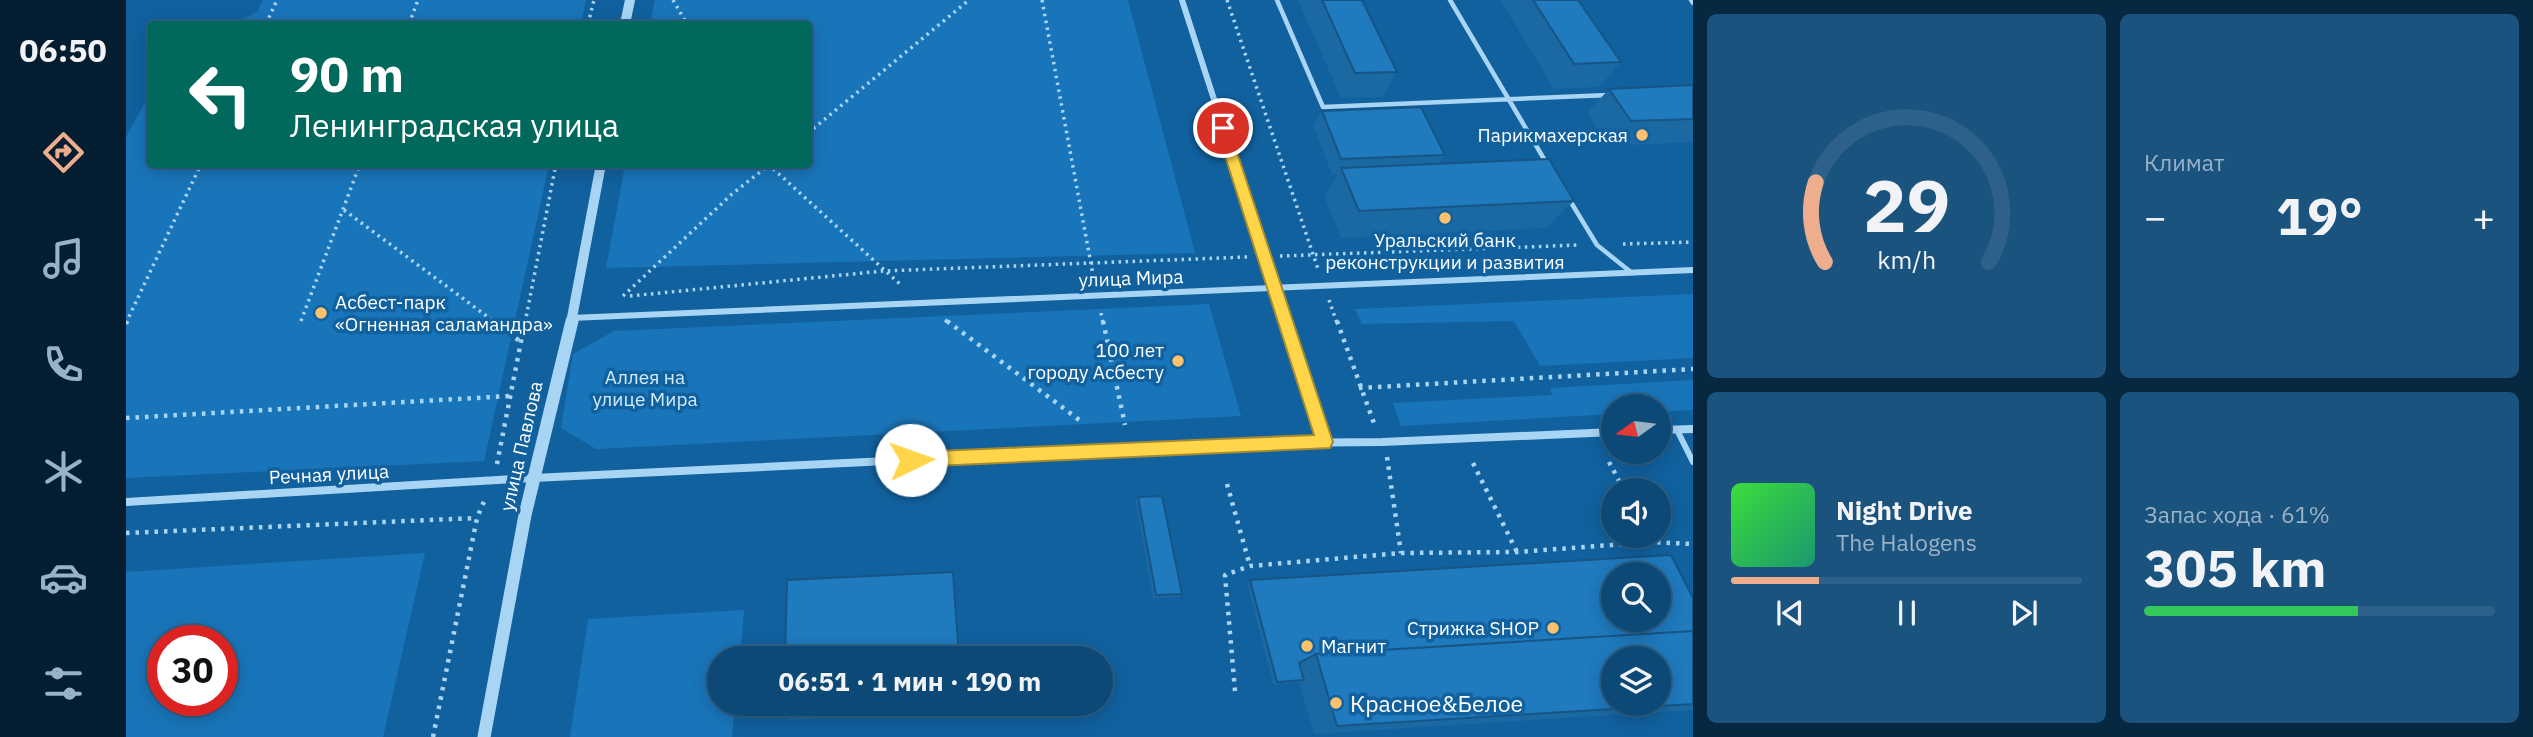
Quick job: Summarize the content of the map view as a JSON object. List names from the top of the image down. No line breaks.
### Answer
{"streets":{"street":["улица Мира","улица Павлова","Речная улица"]},"crossings":[["улица Мира","улица Павлова"],["улица Павлова","Речная улица"]],"parks":["Аллея на улице Мира"],"places":["Парикмахерская","Уральский банк реконструкции и развития","Асбест-парк «Огненная саламандра»","100 лет городу Асбесту","Стрижка SHOP","Магнит","Красное&Белое"],"north":"left","page":{"tabs":"06:50","tile":["Климат",["Запас хода · 61%","305 km"]],"turn":["90 m","Ленинградская улица"],"heat":["−","19°","+"],"song":["Night Drive","The Halogens"],"limit":"30","trip":"06:51 · 1 мин · 190 m","gauge":["29","km/h"]}}
